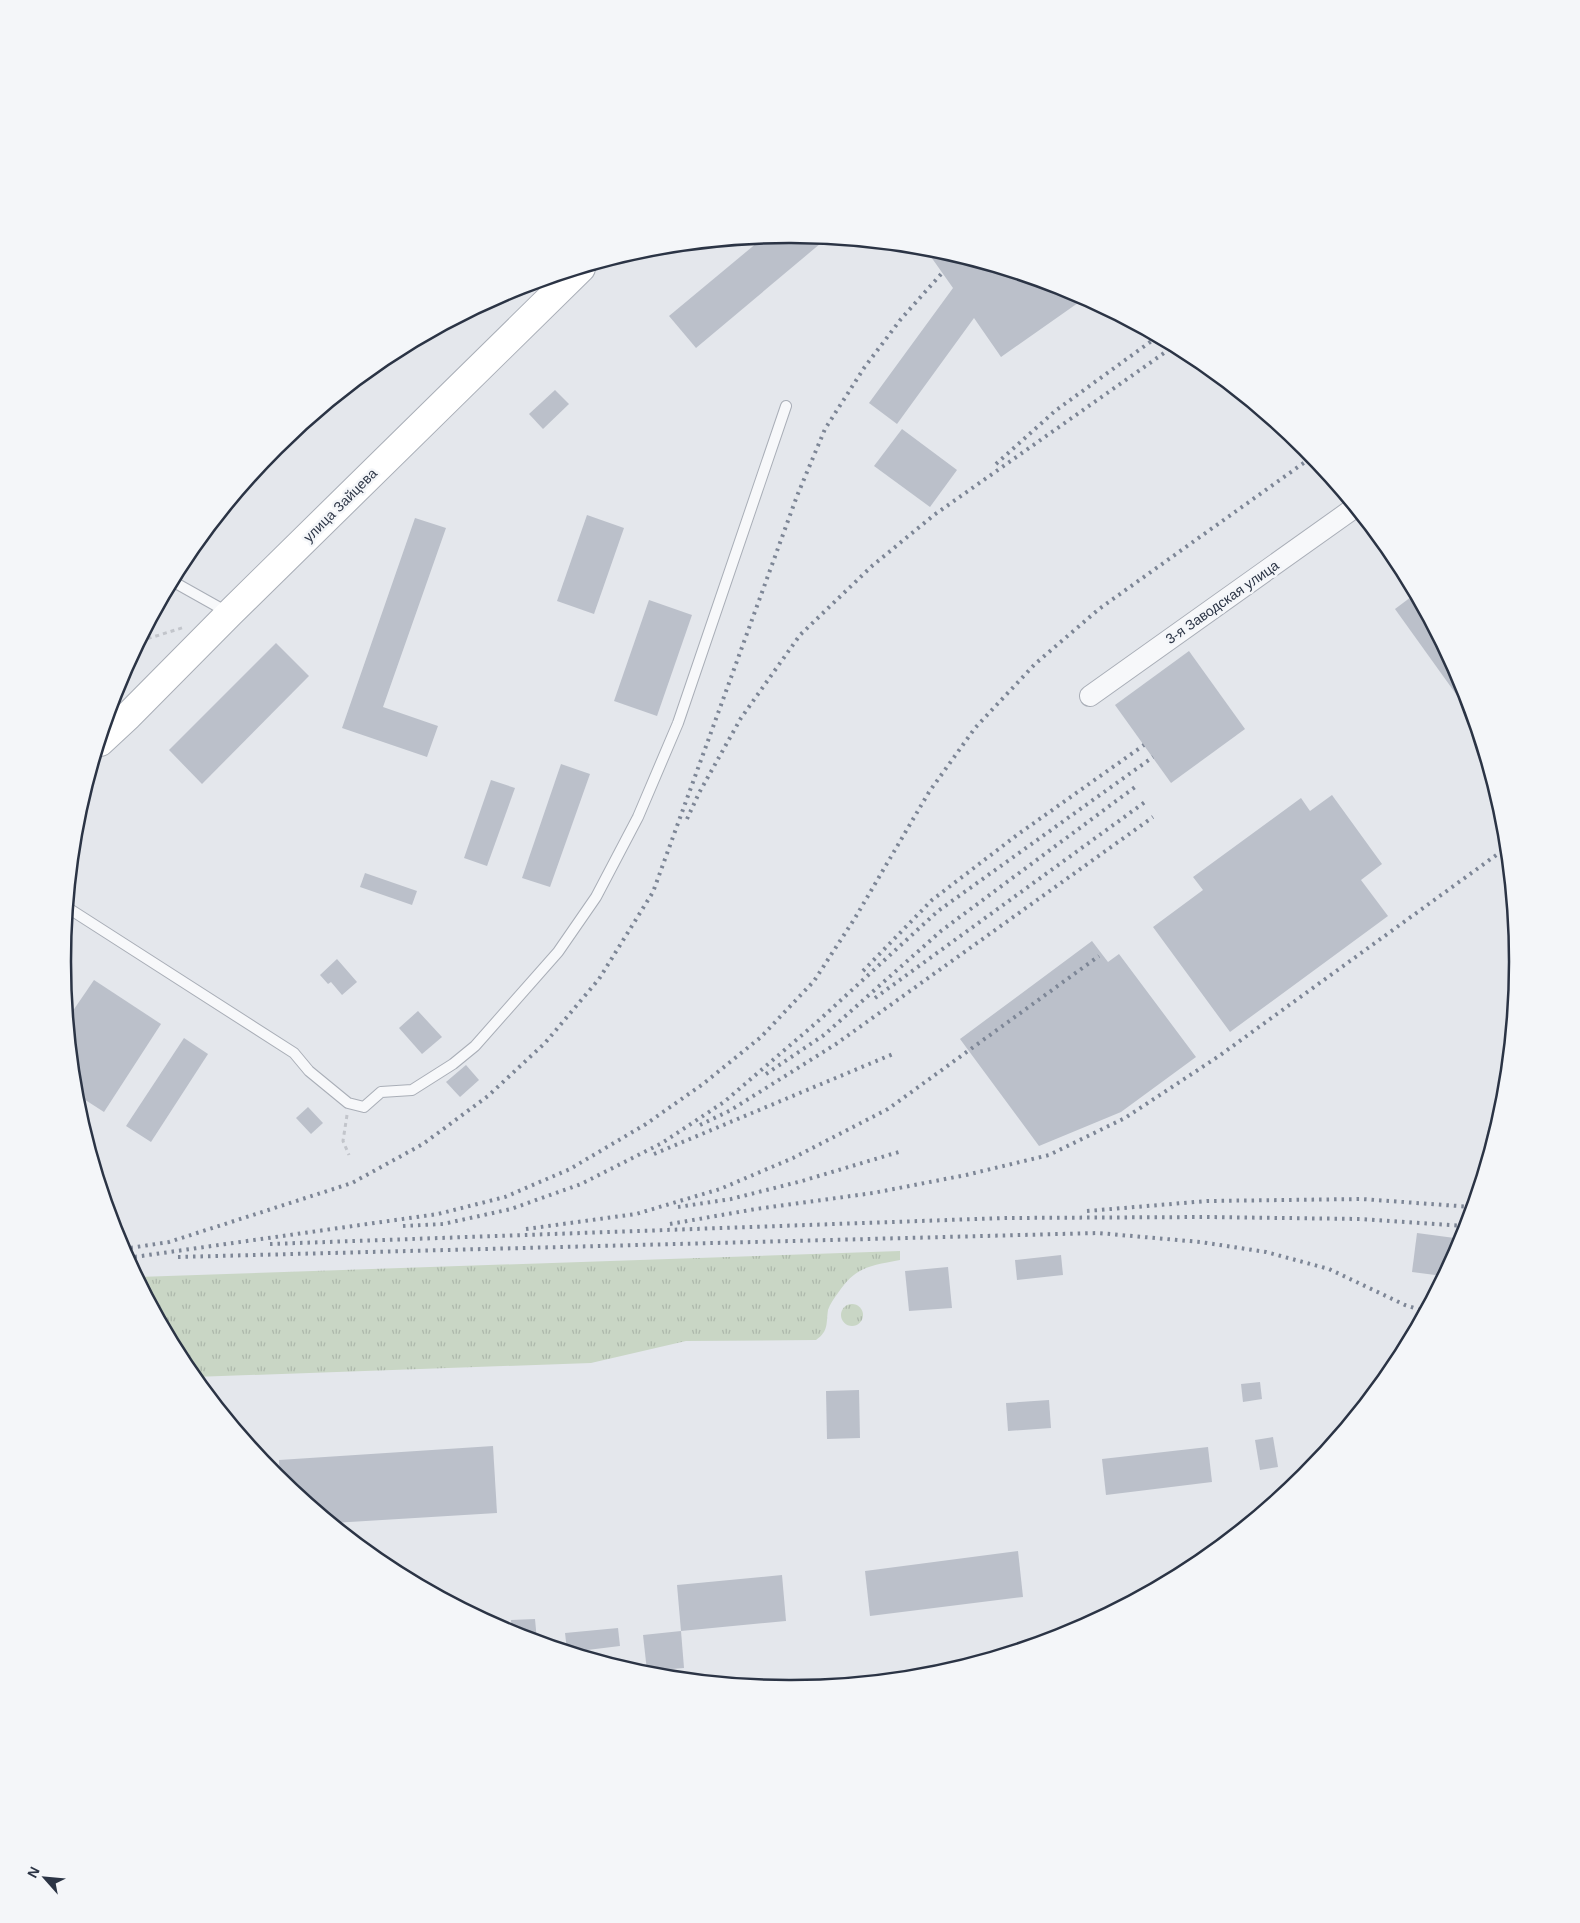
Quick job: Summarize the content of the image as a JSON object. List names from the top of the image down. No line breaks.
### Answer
{"streets":{"street":["улица Зайцева","3-я Заводская улица"]},"north":"top left"}
